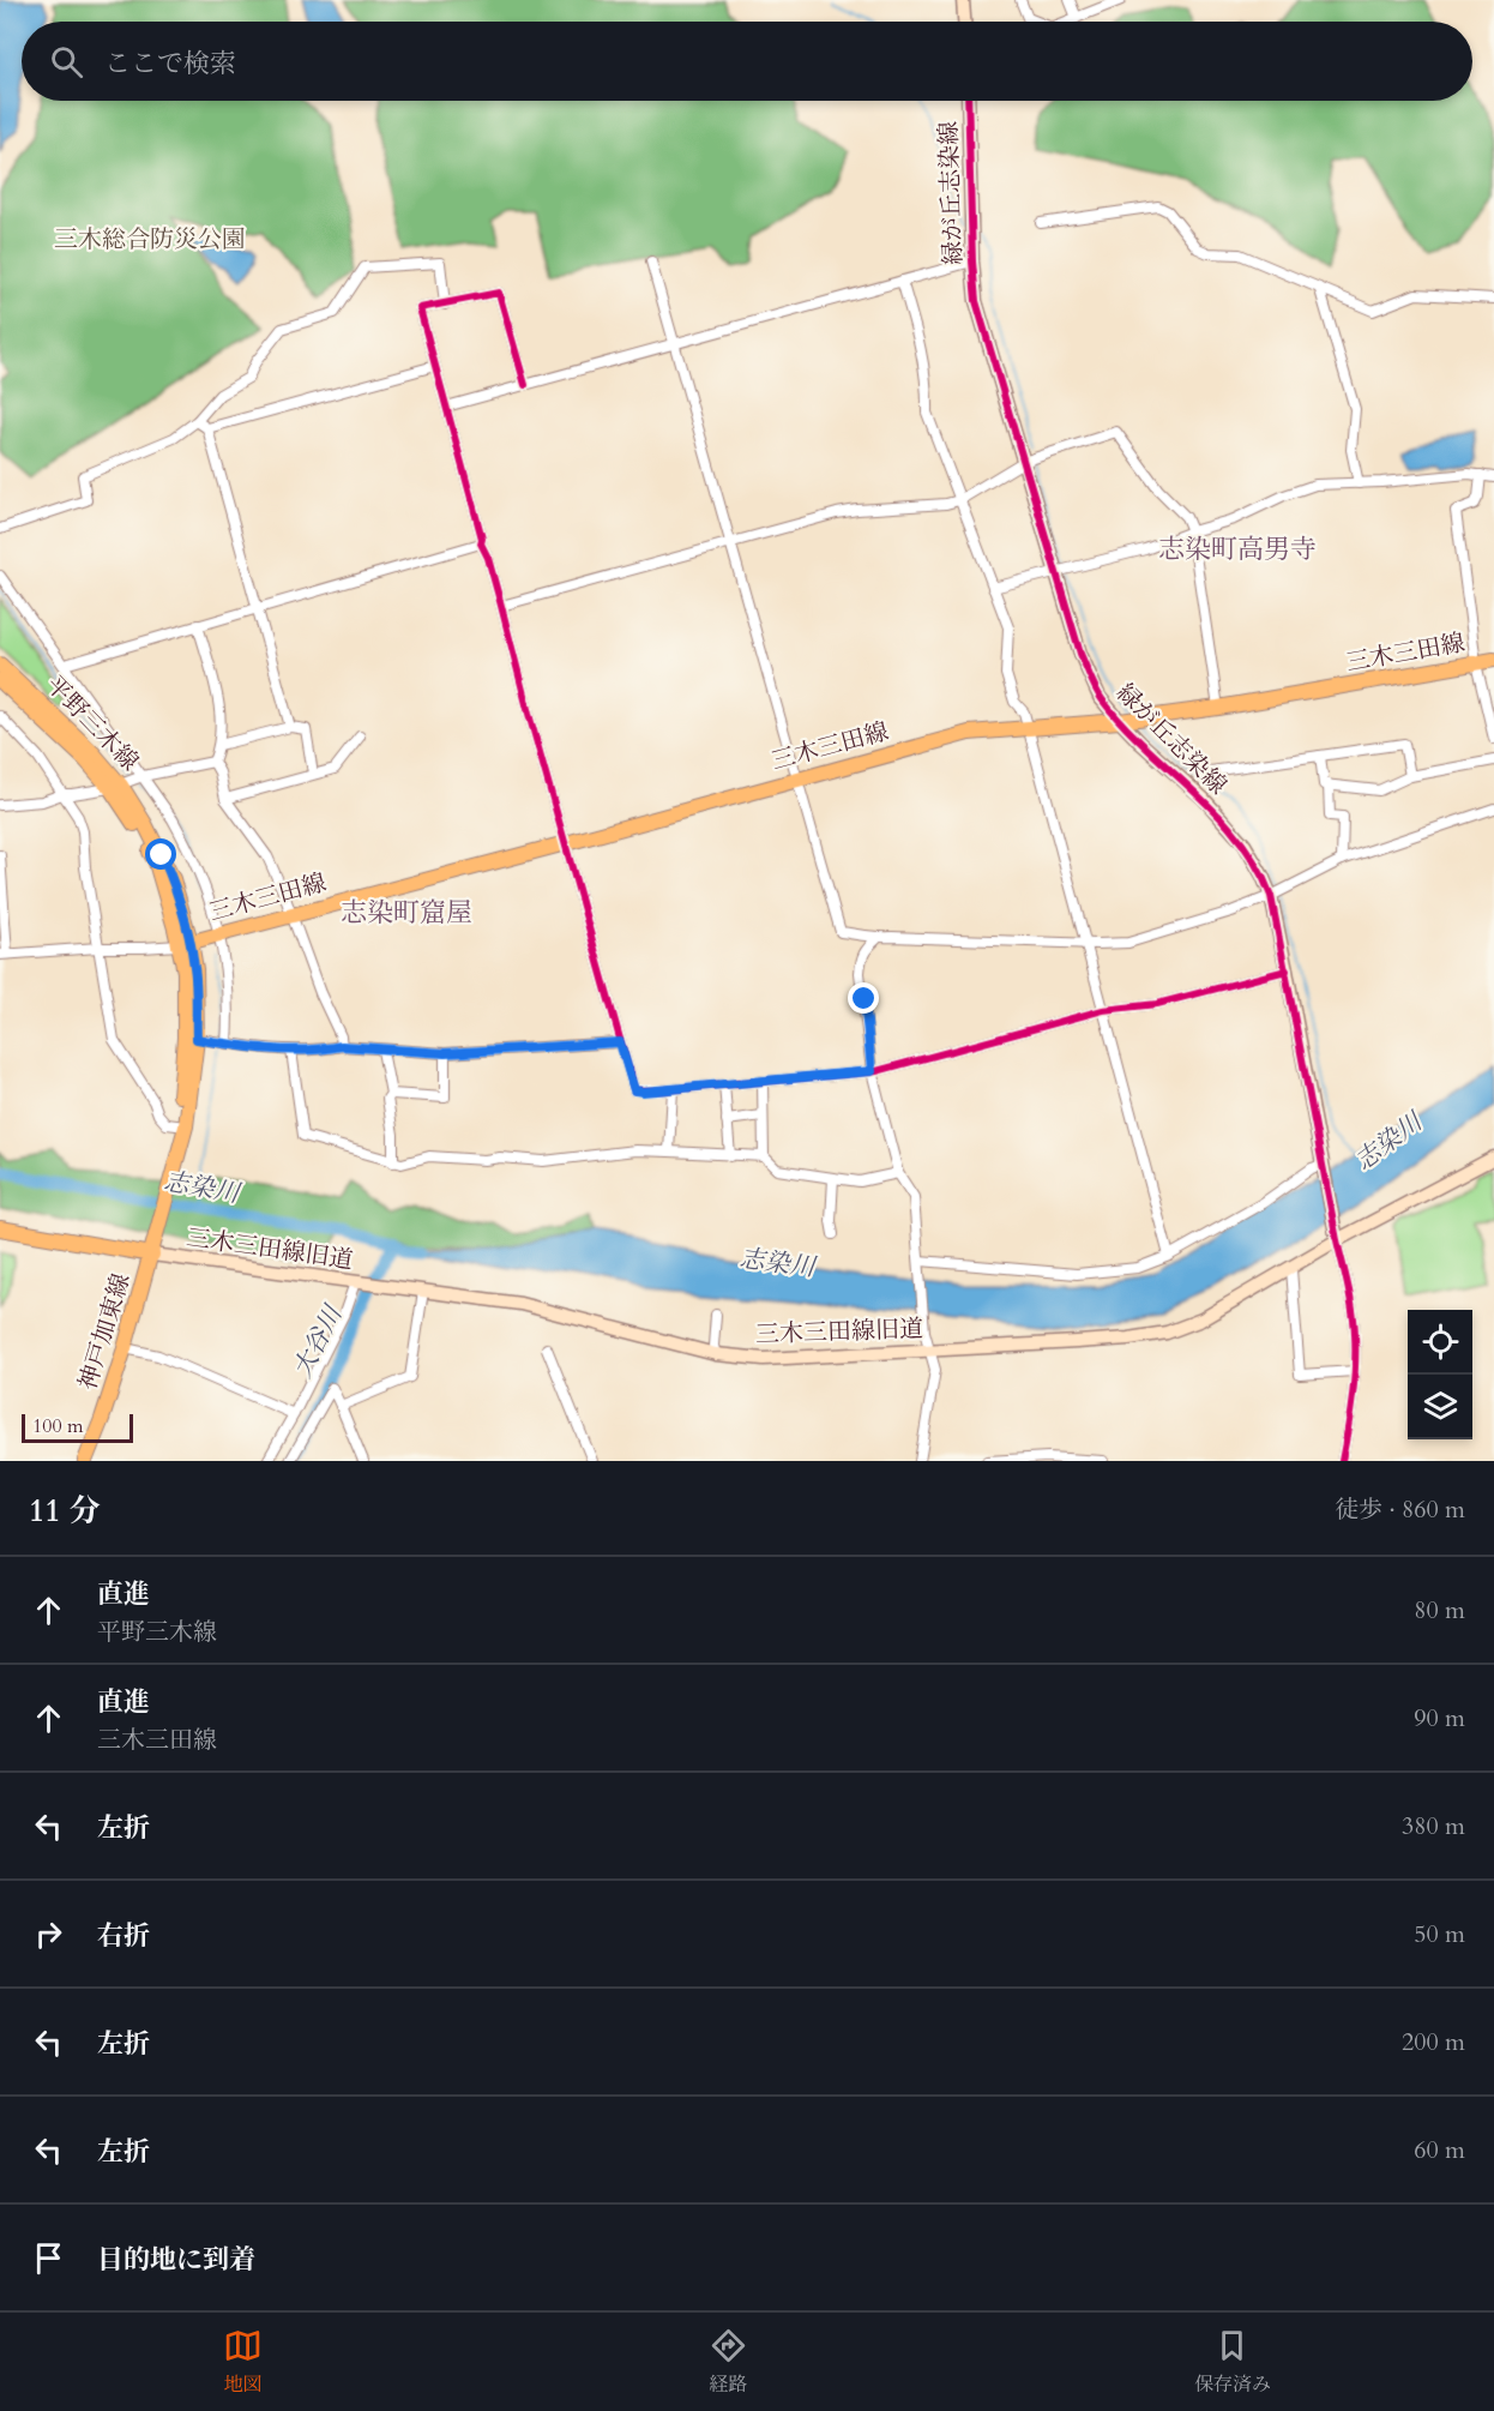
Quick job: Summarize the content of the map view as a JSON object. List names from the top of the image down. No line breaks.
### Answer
{"streets":{"main road":["三木三田線","平野三木線","神戸加東線"],"street":["緑が丘志染線","三木三田線旧道"]},"crossings":[["緑が丘志染線","三木三田線"],["緑が丘志染線","三木三田線旧道"],["三木三田線","平野三木線"],["三木三田線旧道","神戸加東線"]],"districts":["志染町高男寺","志染町窟屋"],"water":["志染川","大谷川"],"parks":["三木総合防災公園"],"scale_bar":"100 m","page":{"search":"ここで検索","scale":"100 m","heading":["11 分","徒歩 · 860 m"],"list":[["直進","平野三木線","80 m"],["直進","三木三田線","90 m"],["左折","380 m"],["右折","50 m"],["左折","200 m"],["左折","60 m"],"目的地に到着"],"nav":["地図","経路","保存済み"]}}
